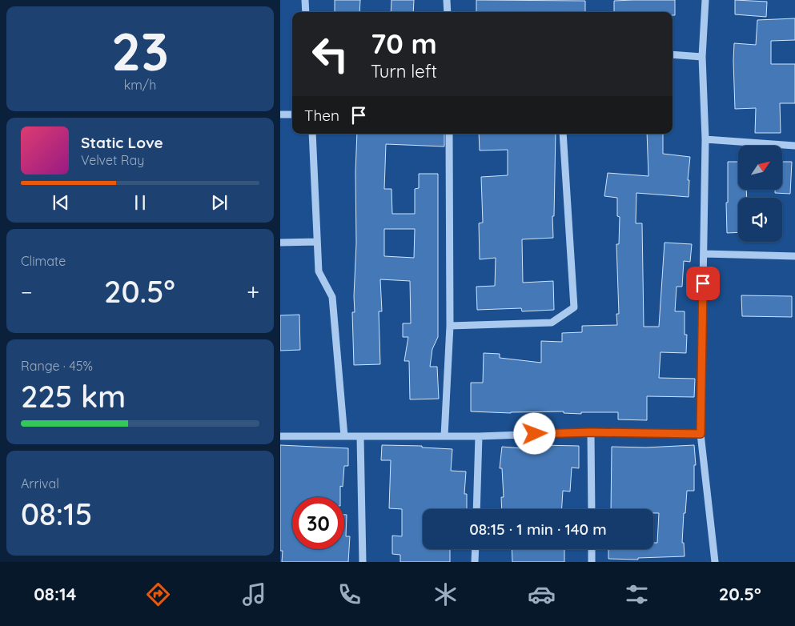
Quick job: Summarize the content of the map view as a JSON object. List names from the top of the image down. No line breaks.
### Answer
{"north":"top right","page":{"tile":[["23","km/h"],"Climate",["Range · 45%","225 km"],["Arrival","08:15"]],"turn":["70 m","Turn left"],"then":"Then","song":["Static Love","Velvet Ray"],"heat":["−","20.5°","+"],"limit":"30","trip":"08:15 · 1 min · 140 m","tabs":["08:14","20.5°"]}}
